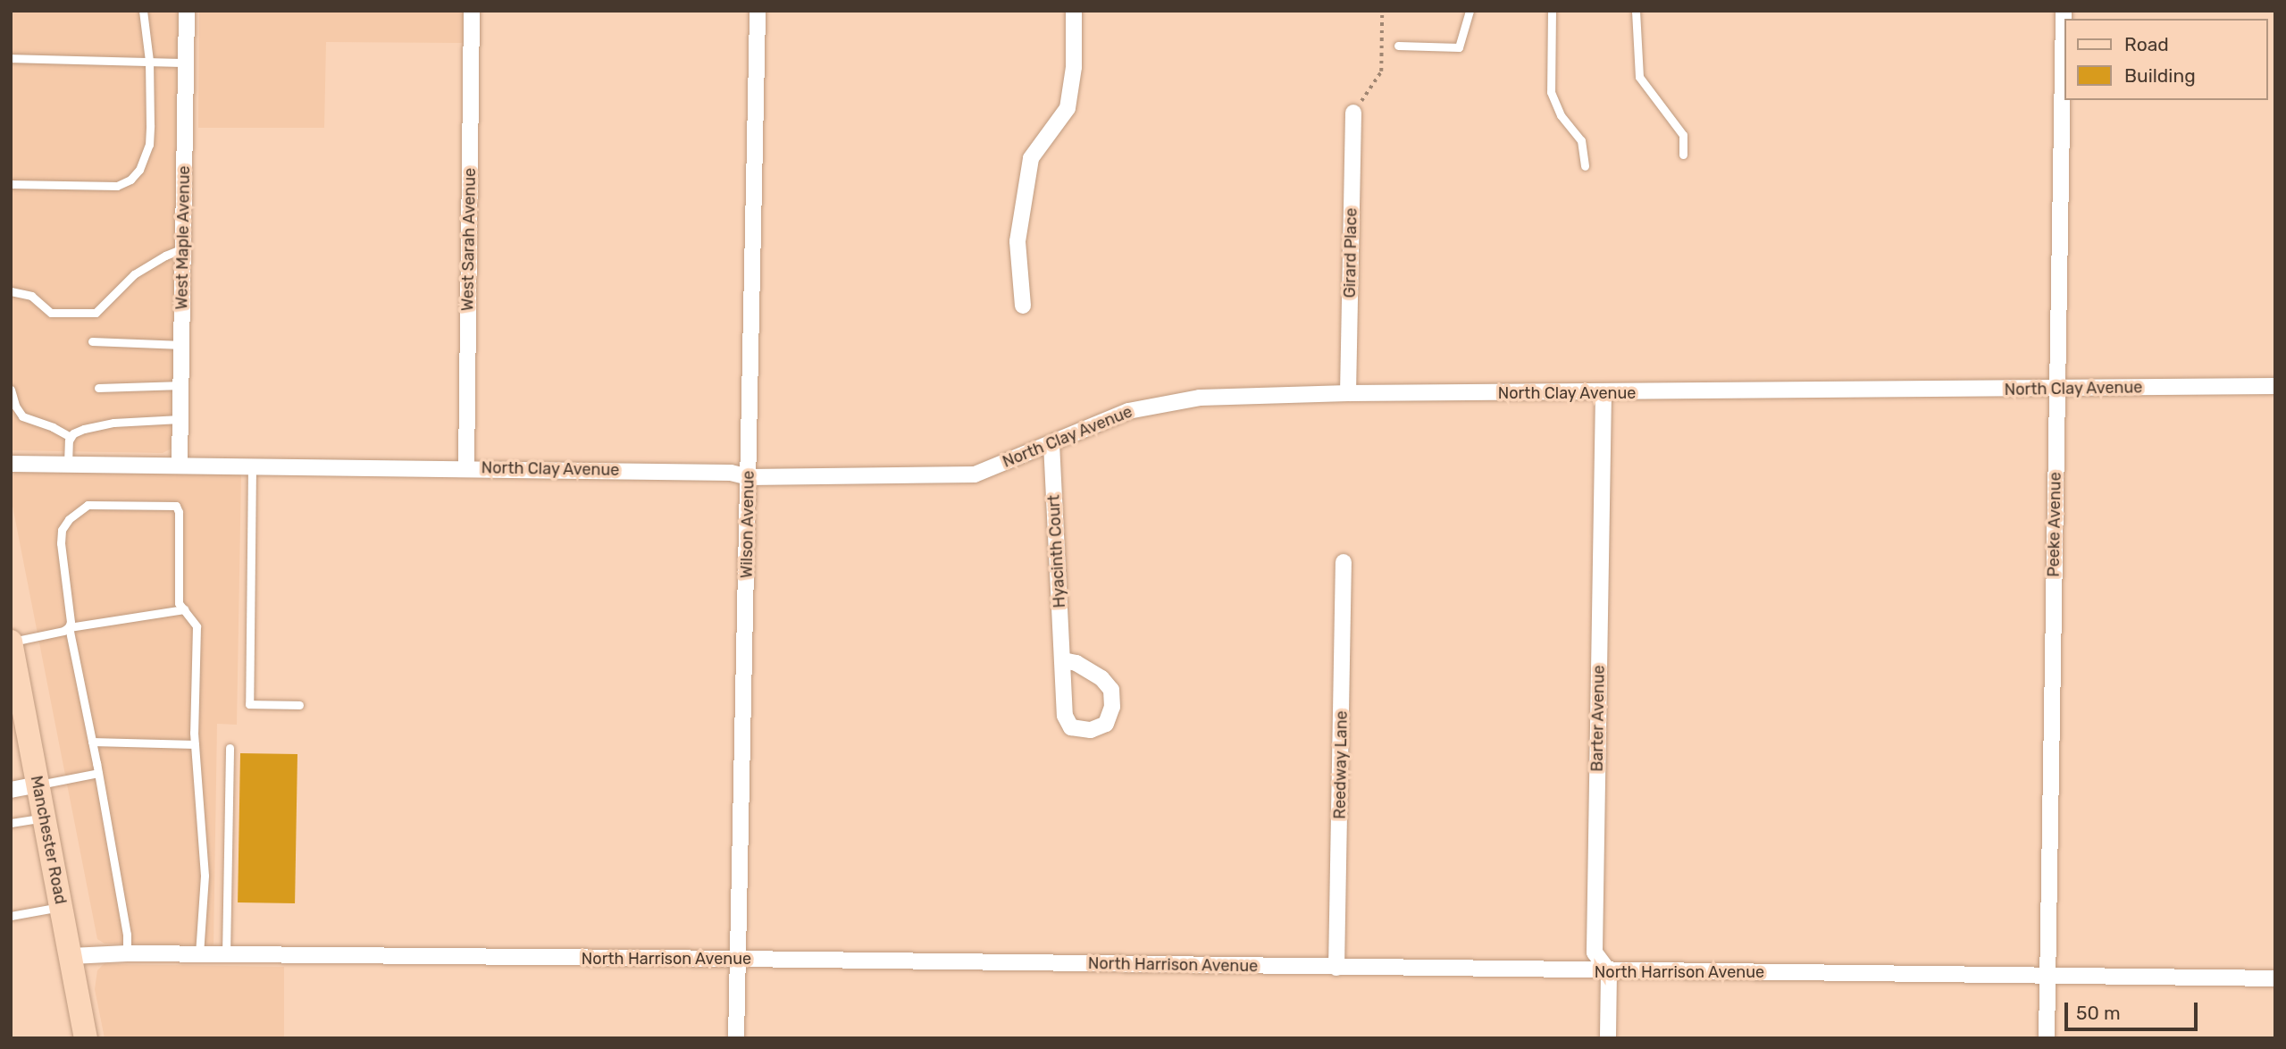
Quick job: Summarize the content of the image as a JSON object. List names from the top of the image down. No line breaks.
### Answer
{"streets":{"main road":["Manchester Road"],"street":["West Maple Avenue","West Sarah Avenue","Girard Place","North Clay Avenue","Wilson Avenue","Peeke Avenue","Hyacinth Court","Barter Avenue","Reedway Lane","North Harrison Avenue"]},"crossings":[["West Maple Avenue","North Clay Avenue"],["West Sarah Avenue","North Clay Avenue"],["Girard Place","North Clay Avenue"],["North Clay Avenue","Wilson Avenue"],["North Clay Avenue","Peeke Avenue"],["North Clay Avenue","Hyacinth Court"],["North Clay Avenue","Barter Avenue"],["Wilson Avenue","North Harrison Avenue"],["Peeke Avenue","North Harrison Avenue"],["Barter Avenue","North Harrison Avenue"],["Reedway Lane","North Harrison Avenue"],["Manchester Road","North Harrison Avenue"]],"legend":["Road","Building"],"scale_bar":"50 m"}
